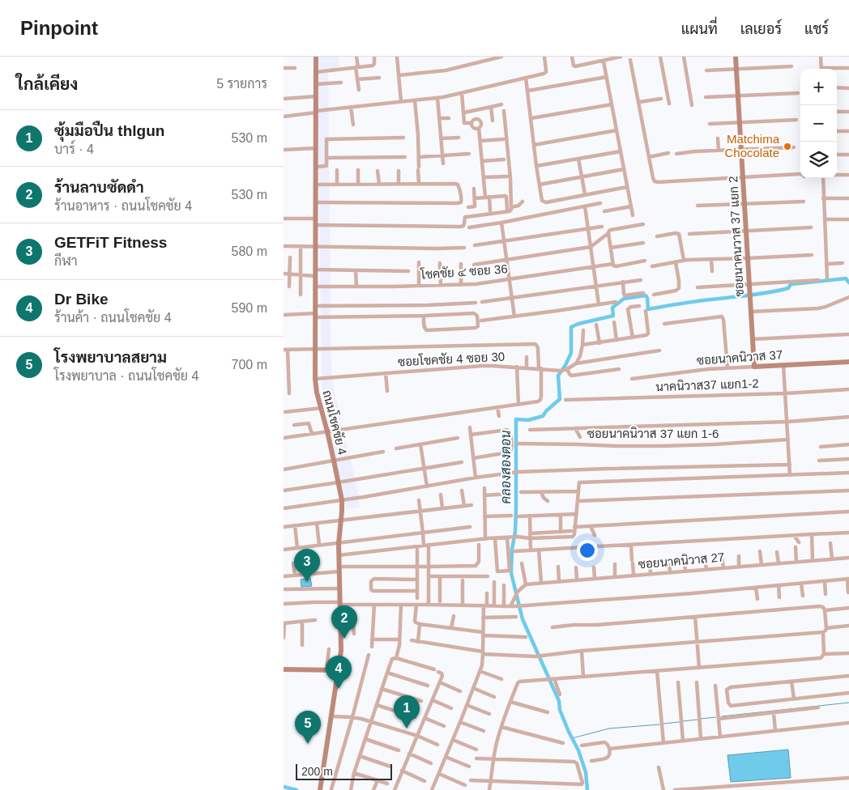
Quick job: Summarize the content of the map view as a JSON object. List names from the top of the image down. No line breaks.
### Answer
{"streets":{"street":["ซอยนาคนวาส 37 แยก 2","โชคชัย ๔ ซอย 36","ซอยนาคนิวาส 37","ซอยโชคชัย 4 ซอย 30","นาคนิวาส37 แยก1-2","ถนนโชคชัย 4","ซอยนาคนิวาส 37 แยก 1-6","ซอยนาคนิวาส 27"]},"crossings":[["ซอยนาคนวาส 37 แยก 2","ซอยนาคนิวาส 37"],["โชคชัย ๔ ซอย 36","ถนนโชคชัย 4"],["ซอยโชคชัย 4 ซอย 30","ถนนโชคชัย 4"]],"water":["คลองสองตอน"],"places":["Matchima Chocolate"],"scale_bar":"200 m","page":{"header":"Pinpoint","nav":["แผนที่","เลเยอร์","แชร์"],"heading":["ใกล้เคียง","5 รายการ"],"map_buttons":["+","−"],"list":[{"mark":"1","name":"ซุ้มมือปืน thlgun","note":"บาร์ · 4","value":"530 m"},{"mark":"2","name":"ร้านลาบซัดดำ","note":"ร้านอาหาร · ถนนโชคชัย 4","value":"530 m"},{"mark":"3","name":"GETFiT Fitness","note":"กีฬา","value":"580 m"},{"mark":"4","name":"Dr Bike","note":"ร้านค้า · ถนนโชคชัย 4","value":"590 m"},{"mark":"5","name":"โรงพยาบาลสยาม","note":"โรงพยาบาล · ถนนโชคชัย 4","value":"700 m"}],"pins":["3","2","4","1","5"],"scale":"200 m"}}
